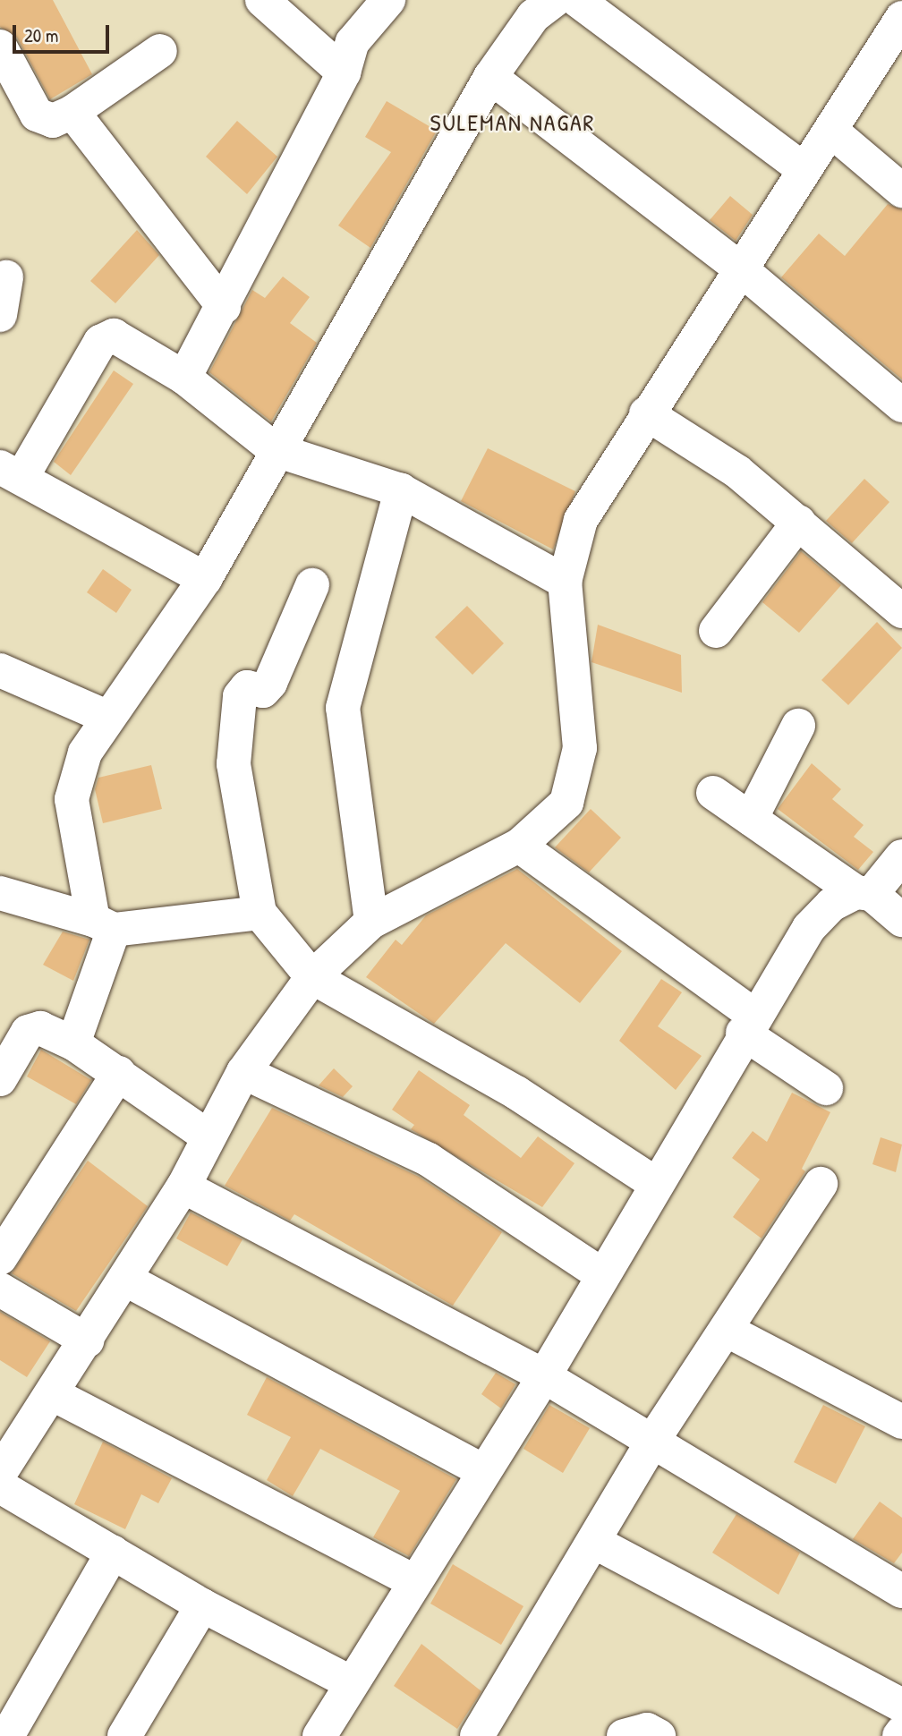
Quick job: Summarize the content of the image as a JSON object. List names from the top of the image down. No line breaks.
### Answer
{"districts":["SULEMAN NAGAR"],"scale_bar":"20 m"}
